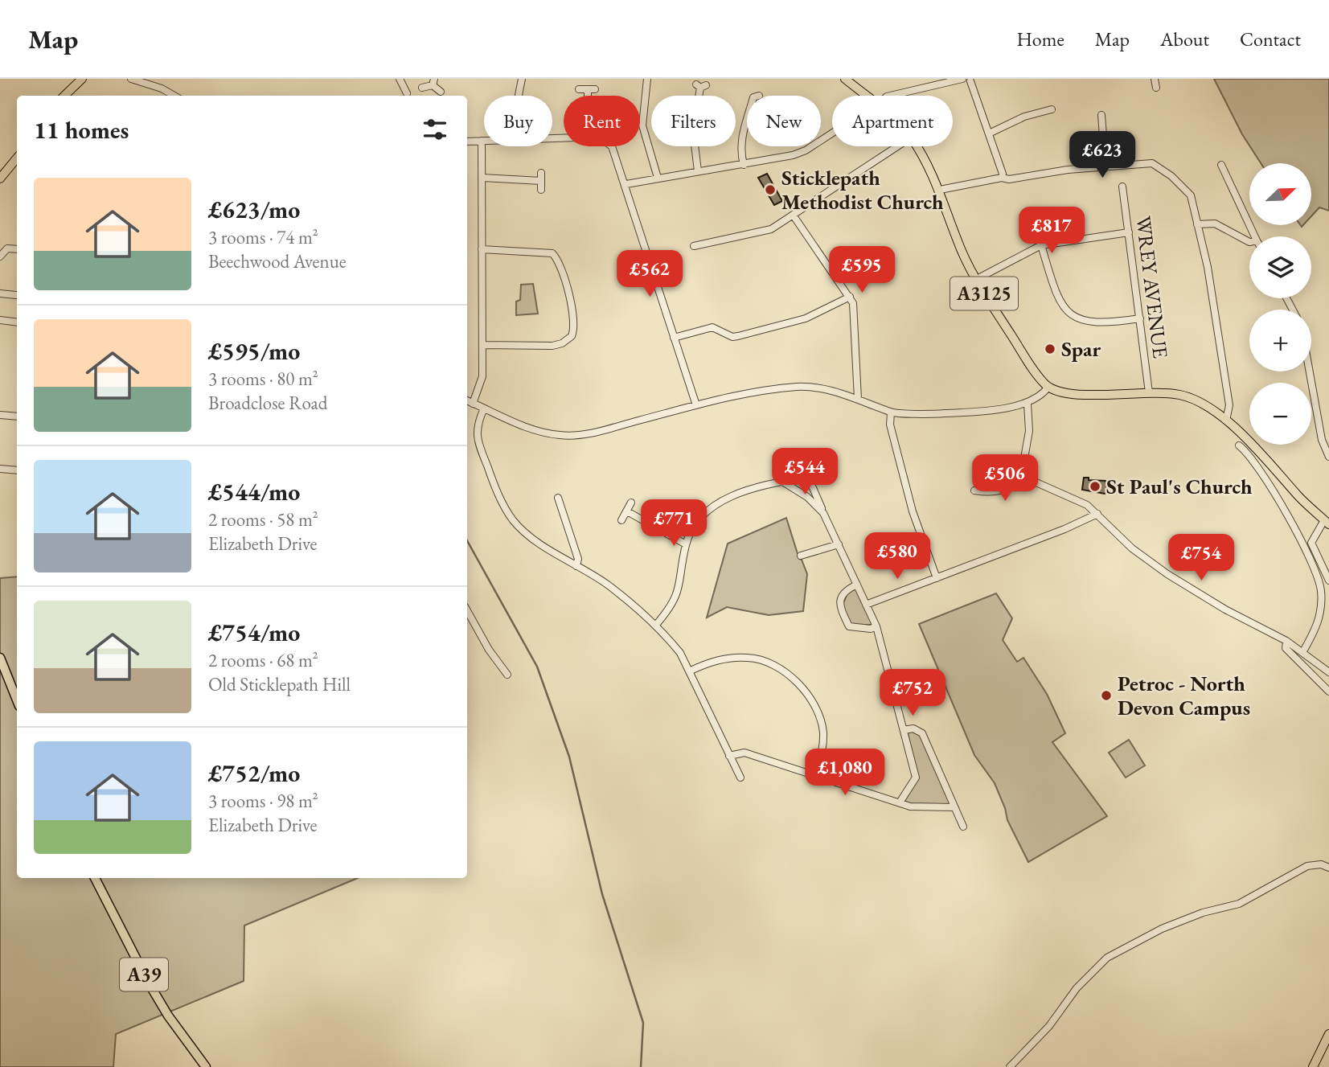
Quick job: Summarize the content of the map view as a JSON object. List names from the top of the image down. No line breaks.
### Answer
{"streets":{"highway":["A39"],"main road":["A3125"],"street":["WREY AVENUE"]},"places":["Sticklepath Methodist Church","Spar","St Paul's Church","Petroc - North Devon Campus"],"north":"top right","page":{"header":"Map","nav":["Home","Map","About","Contact"],"chip":["Buy","Rent","Filters","New","Apartment"],"heading":"11 homes","price":["£623","£817","£595","£562","£544","£506","£771","£580","£754","£752","£1,080"],"map_buttons":["+","−"],"list":[{"name":"£623/mo","note":"3 rooms · 74 m² · Beechwood Avenue"},{"name":"£595/mo","note":"3 rooms · 80 m² · Broadclose Road"},{"name":"£544/mo","note":"2 rooms · 58 m² · Elizabeth Drive"},{"name":"£754/mo","note":"2 rooms · 68 m² · Old Sticklepath Hill"},{"name":"£752/mo","note":"3 rooms · 98 m² · Elizabeth Drive"}]}}
